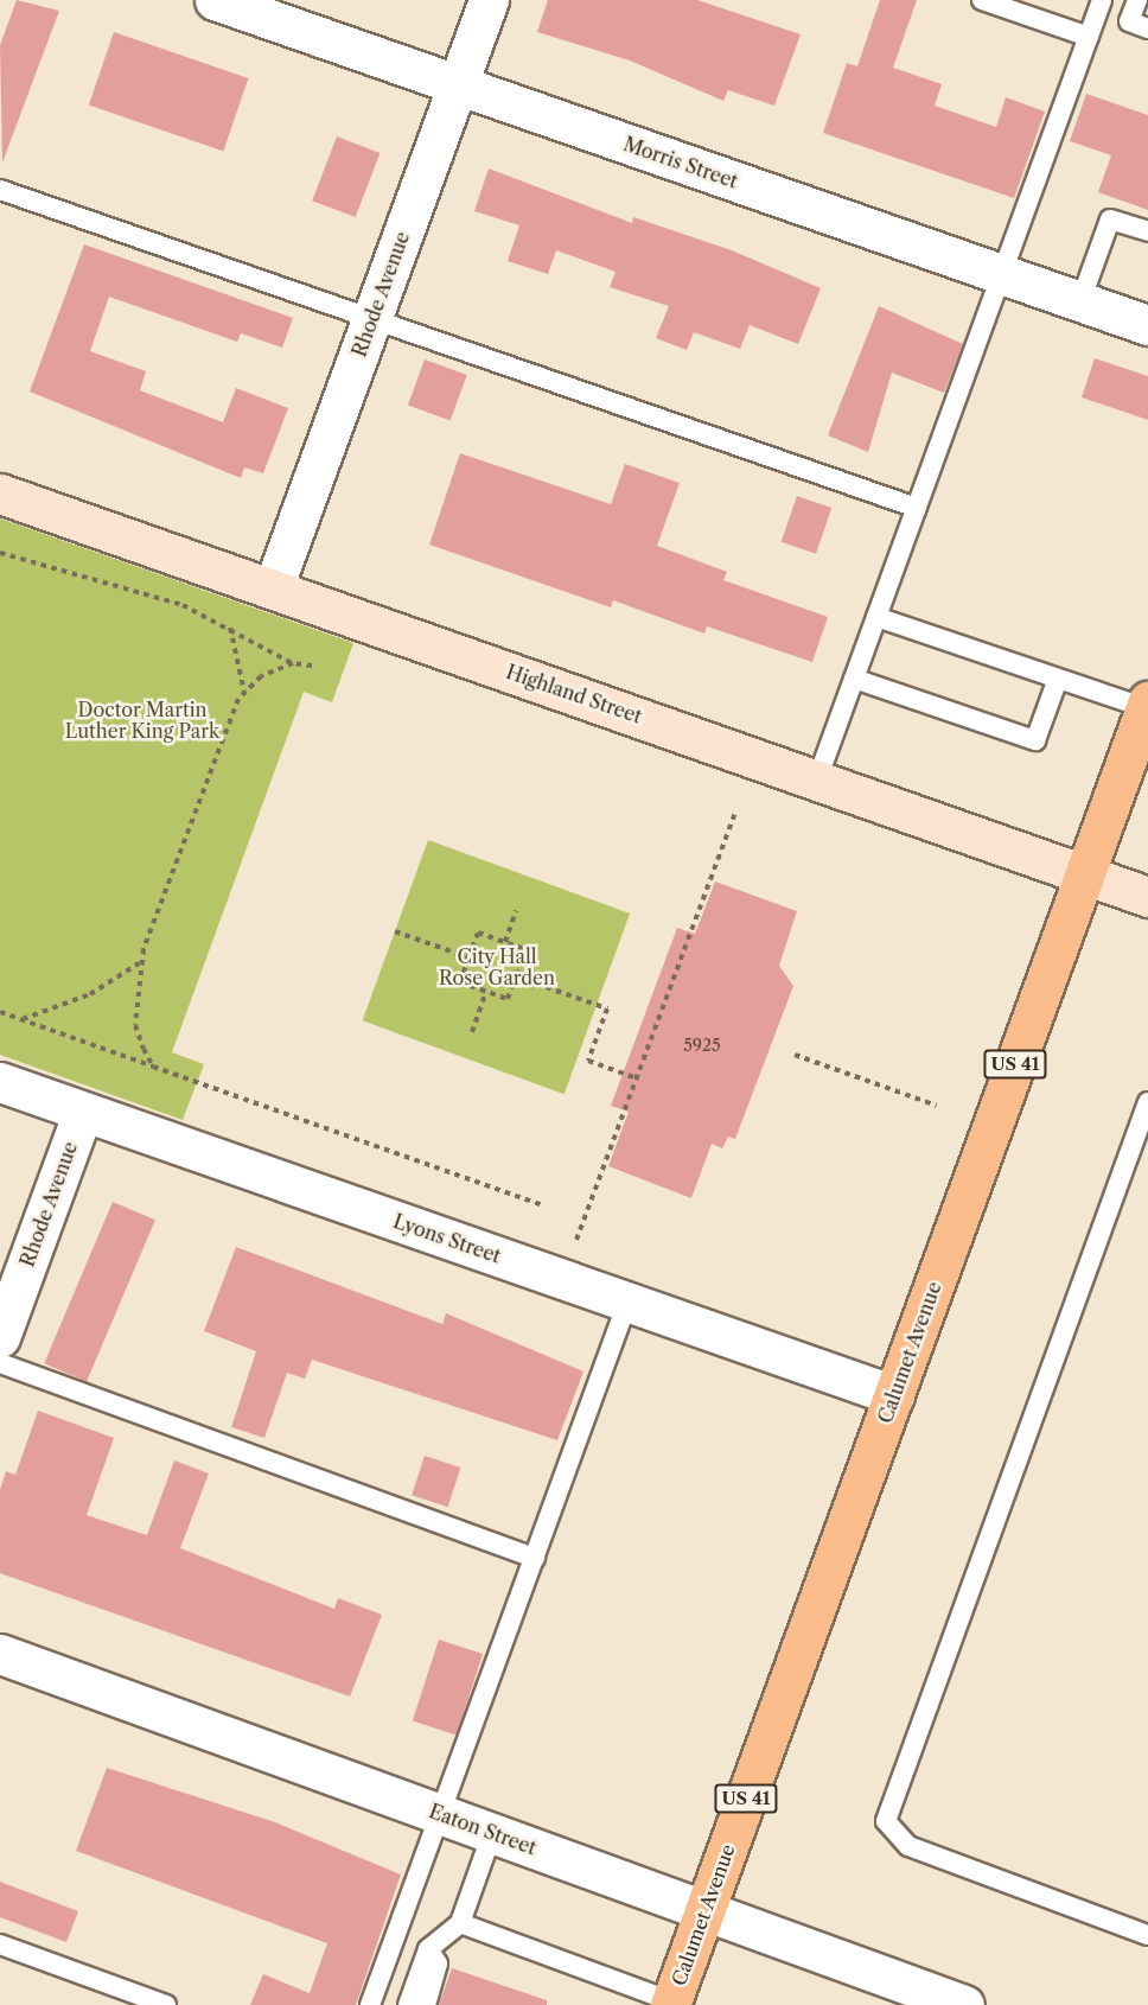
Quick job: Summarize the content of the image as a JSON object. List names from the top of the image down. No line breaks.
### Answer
{"streets":{"main road":["US 41","Calumet Avenue"],"street":["Morris Street","Rhode Avenue","Highland Street","Lyons Street","Eaton Street"]},"crossings":[["Morris Street","Rhode Avenue"],["Rhode Avenue","Highland Street"],["Rhode Avenue","Lyons Street"],["Highland Street","Calumet Avenue"],["Lyons Street","Calumet Avenue"],["Calumet Avenue","Eaton Street"]],"parks":["Doctor Martin Luther King Park","City Hall Rose Garden"],"house_numbers":["5925"]}
